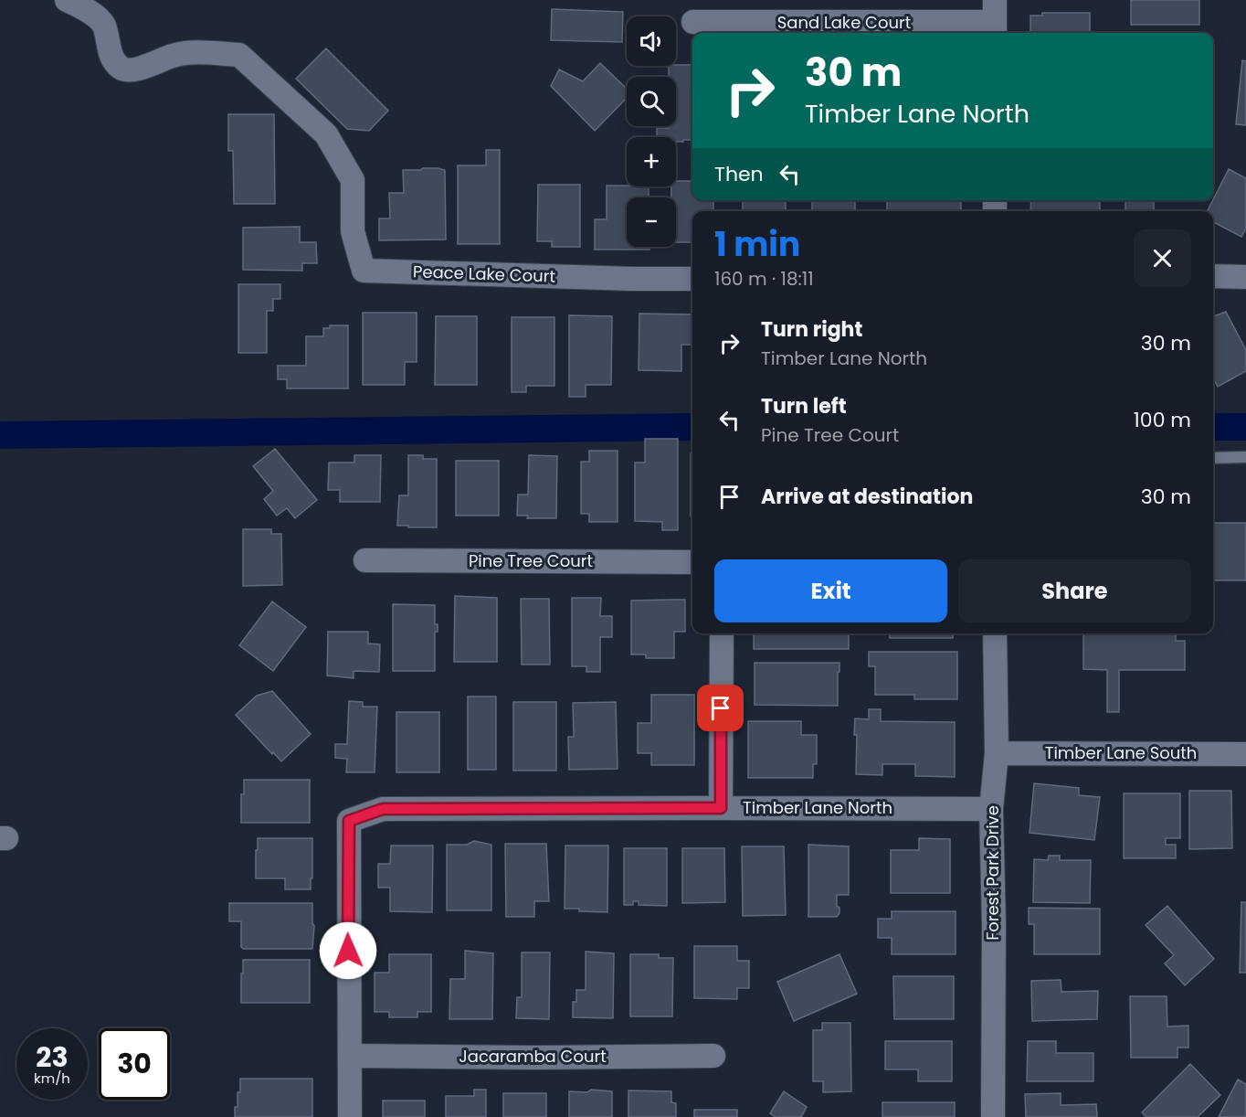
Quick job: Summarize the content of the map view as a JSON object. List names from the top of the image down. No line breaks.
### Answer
{"streets":{"street":["Sand Lake Court","Peace Lake Court","Pine Tree Court","Timber Lane South","Timber Lane North","Forest Park Drive","Jacaramba Court"]},"crossings":[["Timber Lane South","Forest Park Drive"],["Timber Lane North","Forest Park Drive"],["Timber Lane North","Jacaramba Court"]],"page":{"map_buttons":["+","−"],"turn":["30 m","Timber Lane North"],"then":"Then","heading":["1 min","160 m · 18:11"],"list":[{"name":"Turn right","note":"Timber Lane North","value":"30 m"},{"name":"Turn left","note":"Pine Tree Court","value":"100 m"},{"name":"Arrive at destination","value":"30 m"}],"buttons":["Exit","Share"],"speed":"23 km/h","limit":"30"}}
